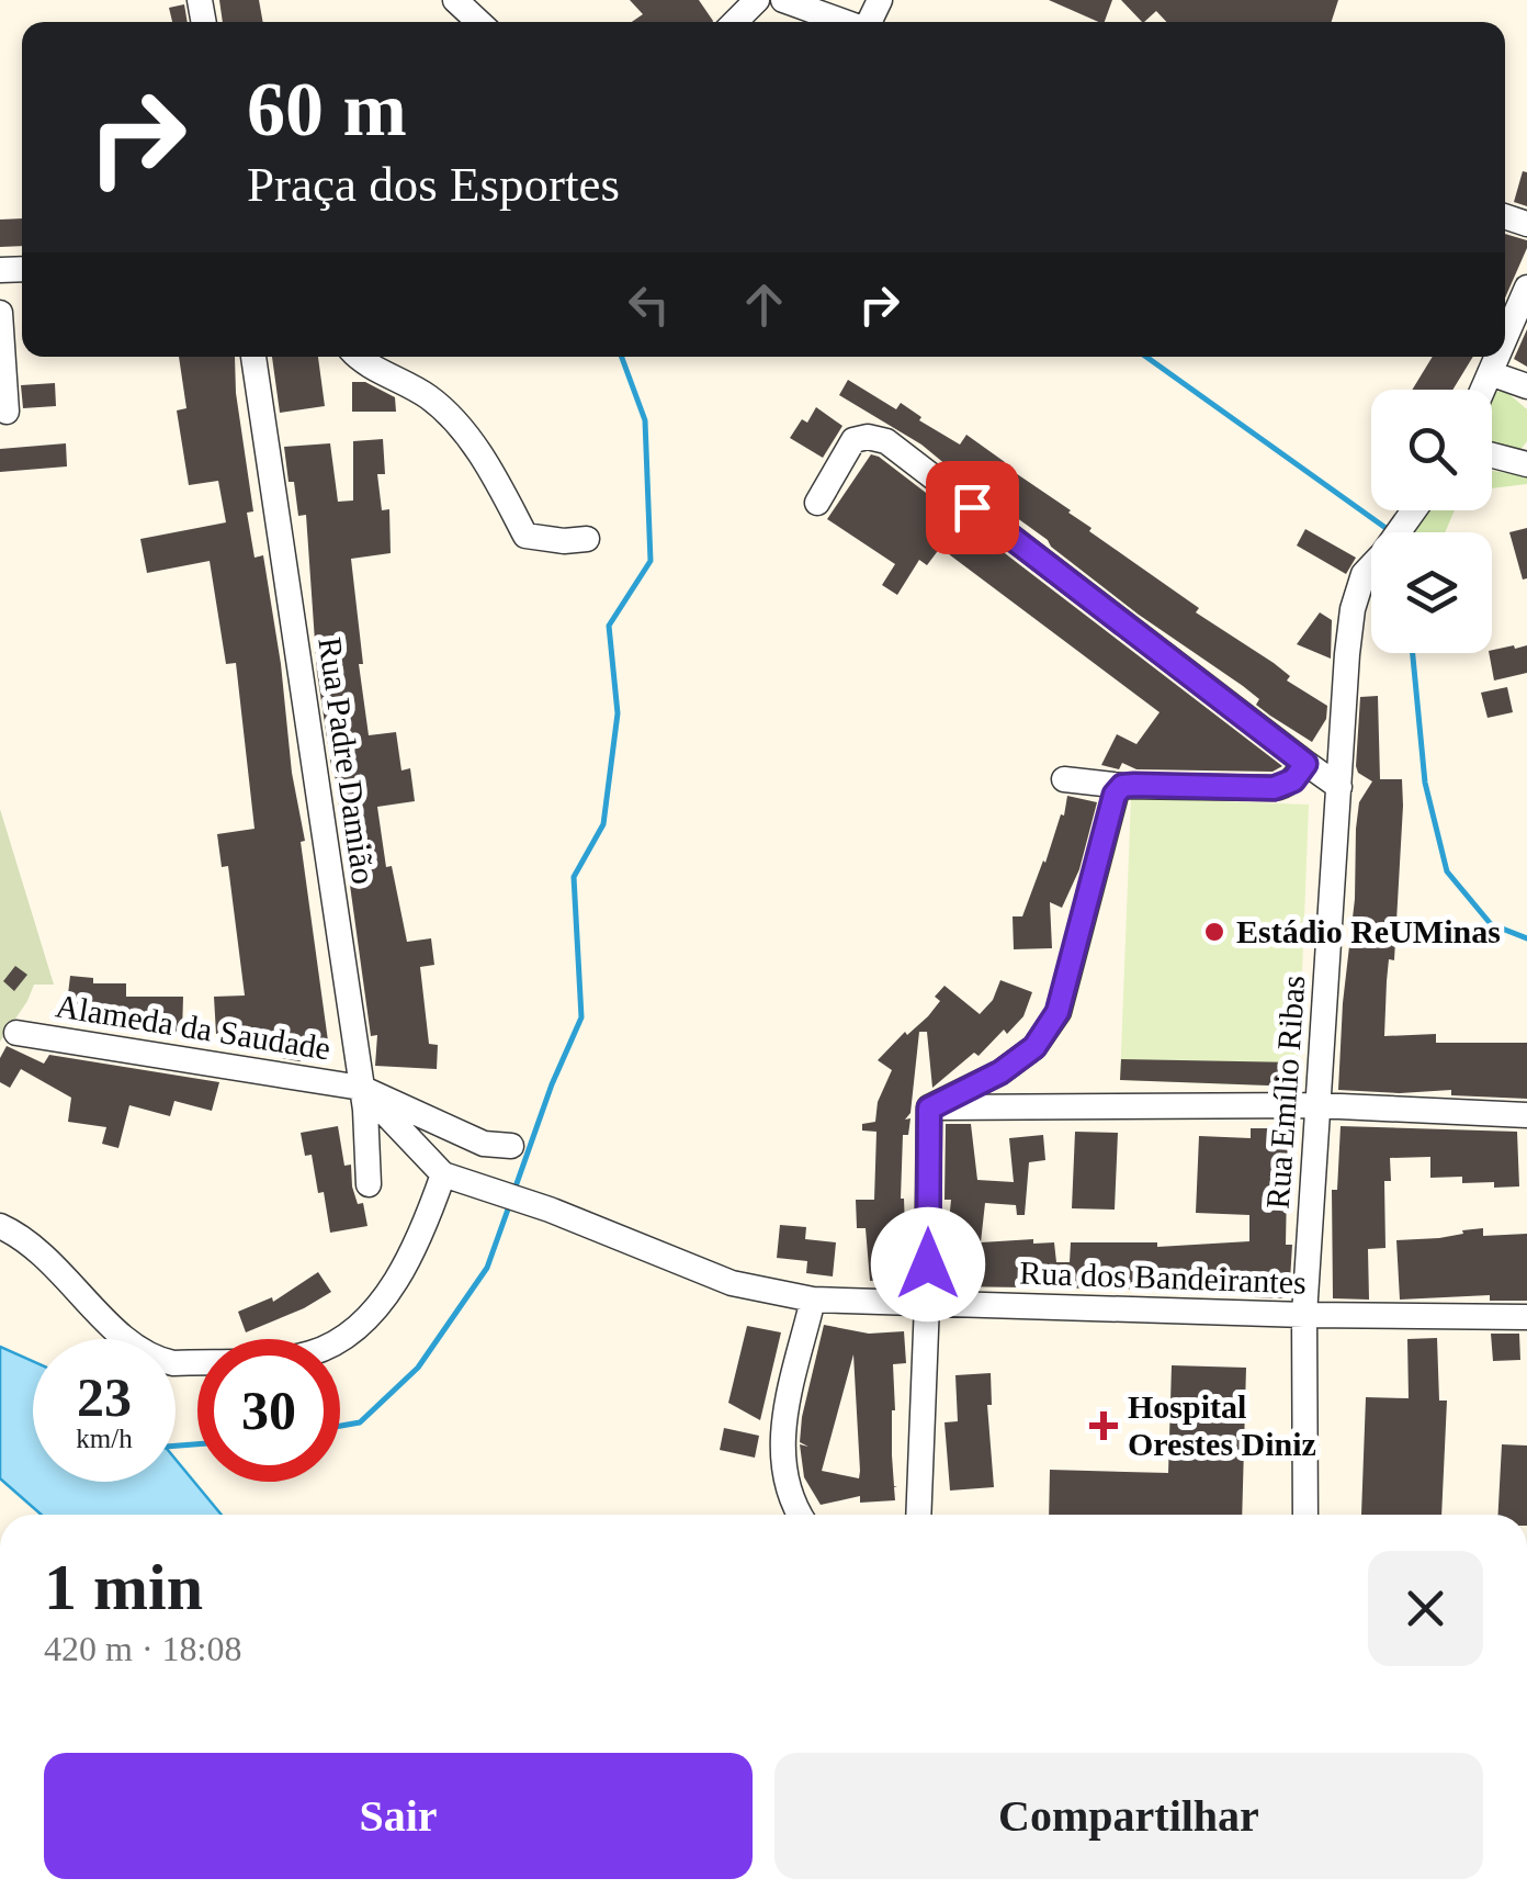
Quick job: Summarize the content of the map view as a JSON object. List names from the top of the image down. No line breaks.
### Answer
{"streets":{"street":["Rua Padre Damião","Alameda da Saudade","Rua Emílio Ribas","Rua dos Bandeirantes"]},"crossings":[["Rua Padre Damião","Alameda da Saudade"],["Rua Emílio Ribas","Rua dos Bandeirantes"]],"places":{"other":["Estádio ReUMinas"],"health":["Hospital Orestes Diniz"]},"page":{"turn":["60 m","Praça dos Esportes"],"speed":"23 km/h","limit":"30","heading":["1 min","420 m · 18:08"],"buttons":["Sair","Compartilhar"]}}
